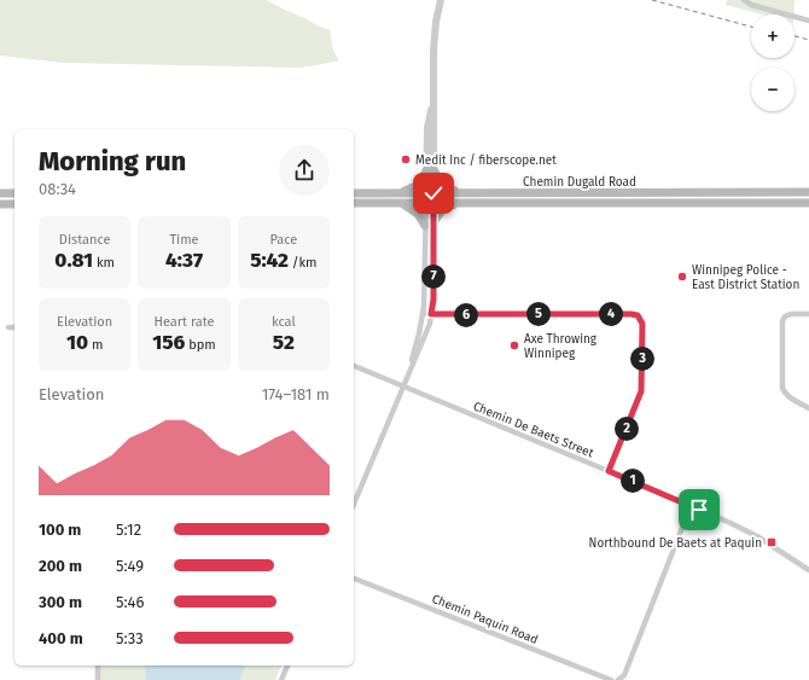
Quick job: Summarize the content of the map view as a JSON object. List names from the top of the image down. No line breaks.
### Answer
{"streets":{"main road":["Chemin Dugald Road"],"street":["Chemin De Baets Street","Chemin Paquin Road"]},"places":{"other":["Medit Inc / fiberscope.net","Winnipeg Police - East District Station","Axe Throwing Winnipeg"],"transit":["Northbound De Baets at Paquin"]},"page":{"map_buttons":["+","−"],"heading":["Morning run","08:34"],"stats":[["Distance","0.81 km"],["Time","4:37"],["Pace","5:42 /km"],["Elevation","10 m"],["Heart rate","156 bpm"],["kcal","52"]],"pins":["7","4","5","6","3","2","1"],"chart":["Elevation","174–181 m"],"list":[{"name":"100 m","note":"5:12"},{"name":"200 m","note":"5:49"},{"name":"300 m","note":"5:46"},{"name":"400 m","note":"5:33"}]}}
